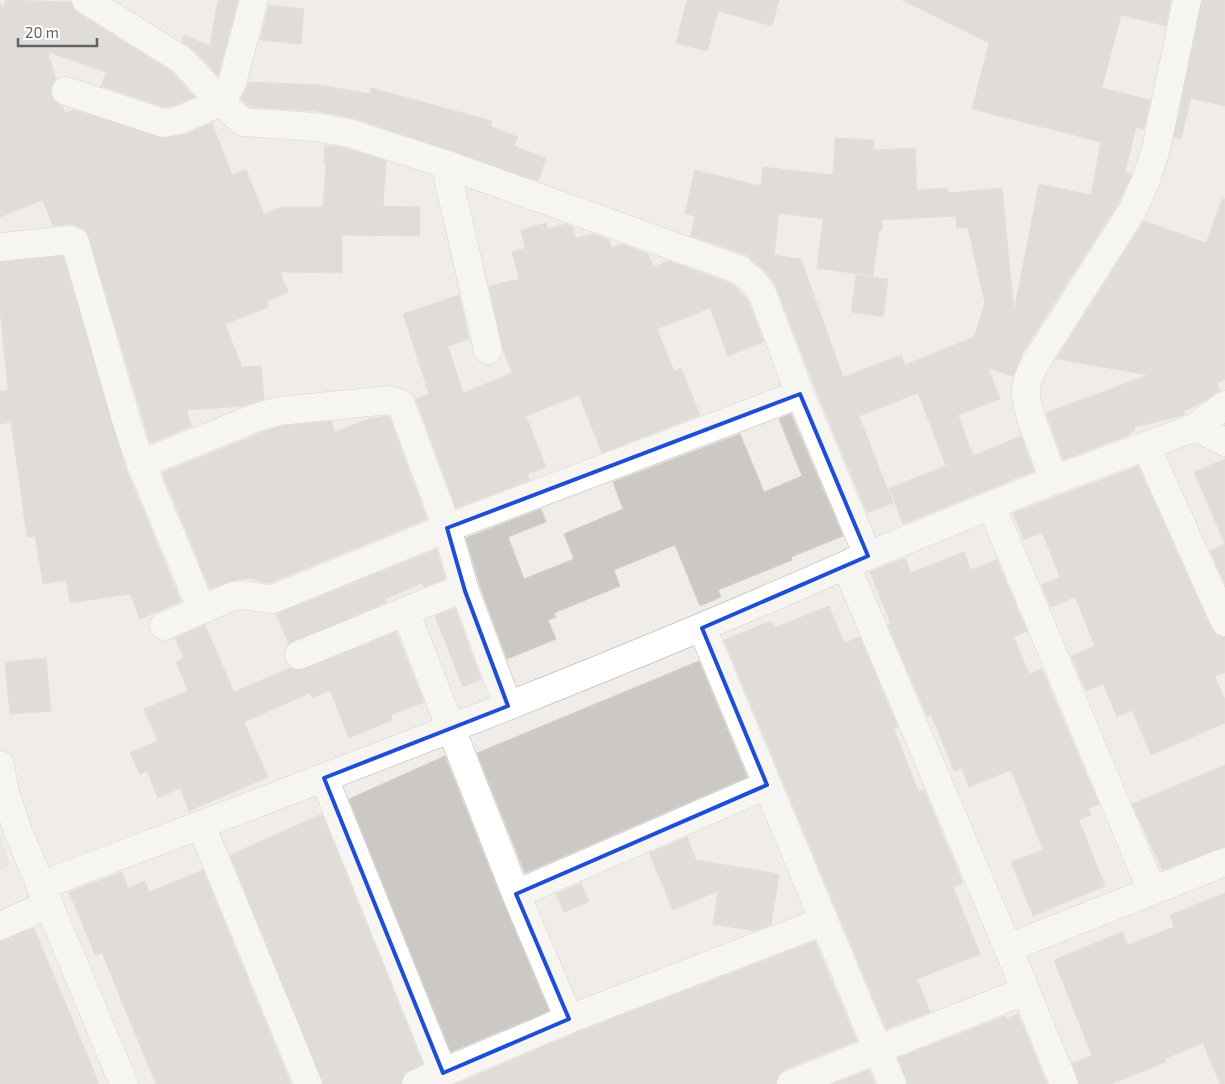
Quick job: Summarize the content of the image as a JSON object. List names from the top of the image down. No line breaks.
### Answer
{"scale_bar":"20 m"}
